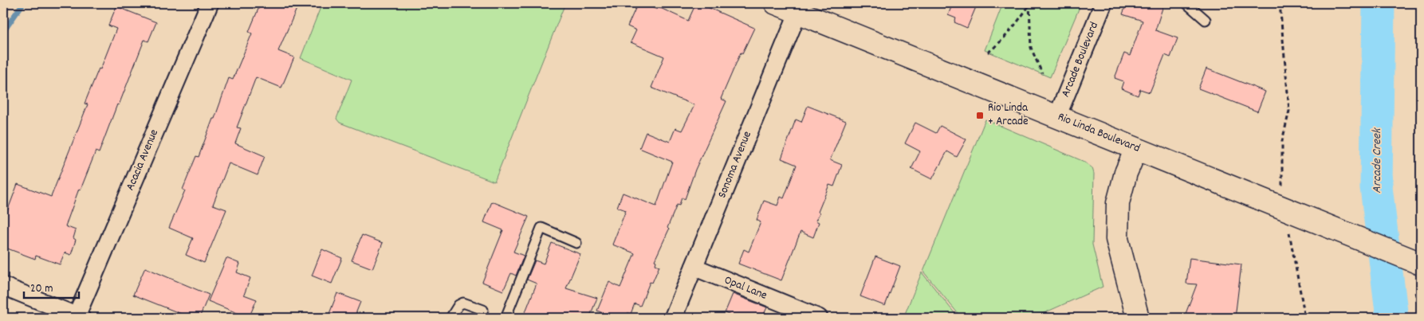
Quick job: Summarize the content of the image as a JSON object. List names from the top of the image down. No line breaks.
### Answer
{"streets":{"main road":["Rio Linda Boulevard"],"street":["Arcade Boulevard","Acacia Avenue","Sonoma Avenue","Opal Lane"]},"crossings":[["Arcade Boulevard","Rio Linda Boulevard"],["Rio Linda Boulevard","Sonoma Avenue"],["Sonoma Avenue","Opal Lane"]],"water":["Arcade Creek"],"places":{"transit":["Rio Linda + Arcade"]},"scale_bar":"20 m"}
